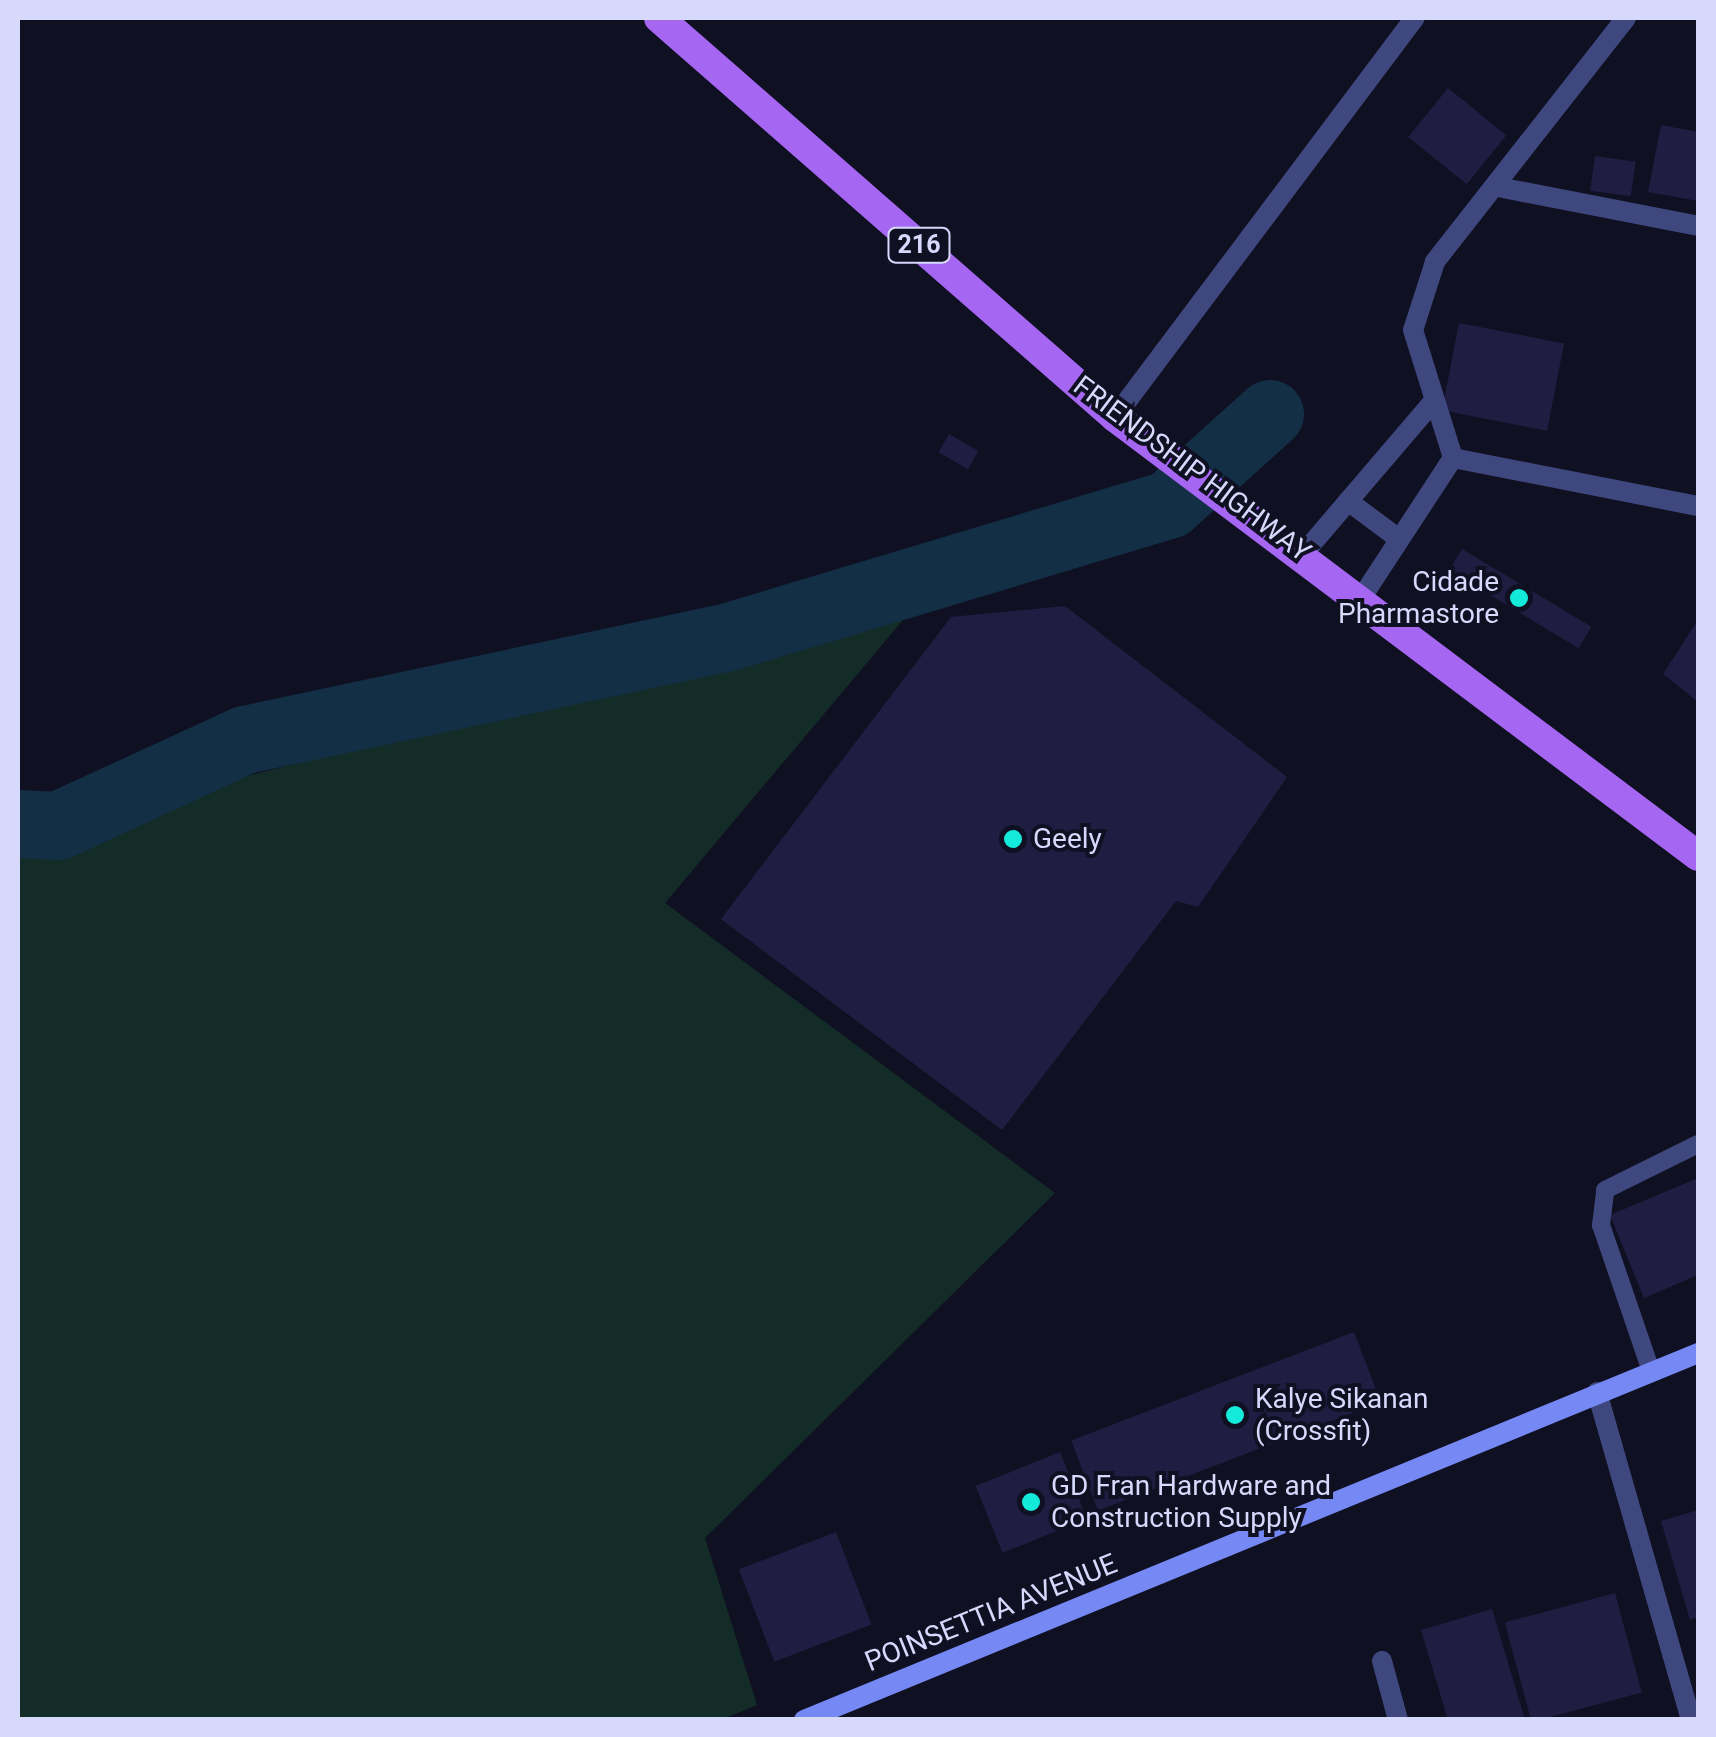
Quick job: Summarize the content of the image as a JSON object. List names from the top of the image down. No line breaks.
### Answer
{"streets":{"main road":["216","FRIENDSHIP HIGHWAY","POINSETTIA AVENUE"]},"places":["Cidade Pharmastore","Geely","Kalye Sikanan (Crossfit)","GD Fran Hardware and Construction Supply"]}
